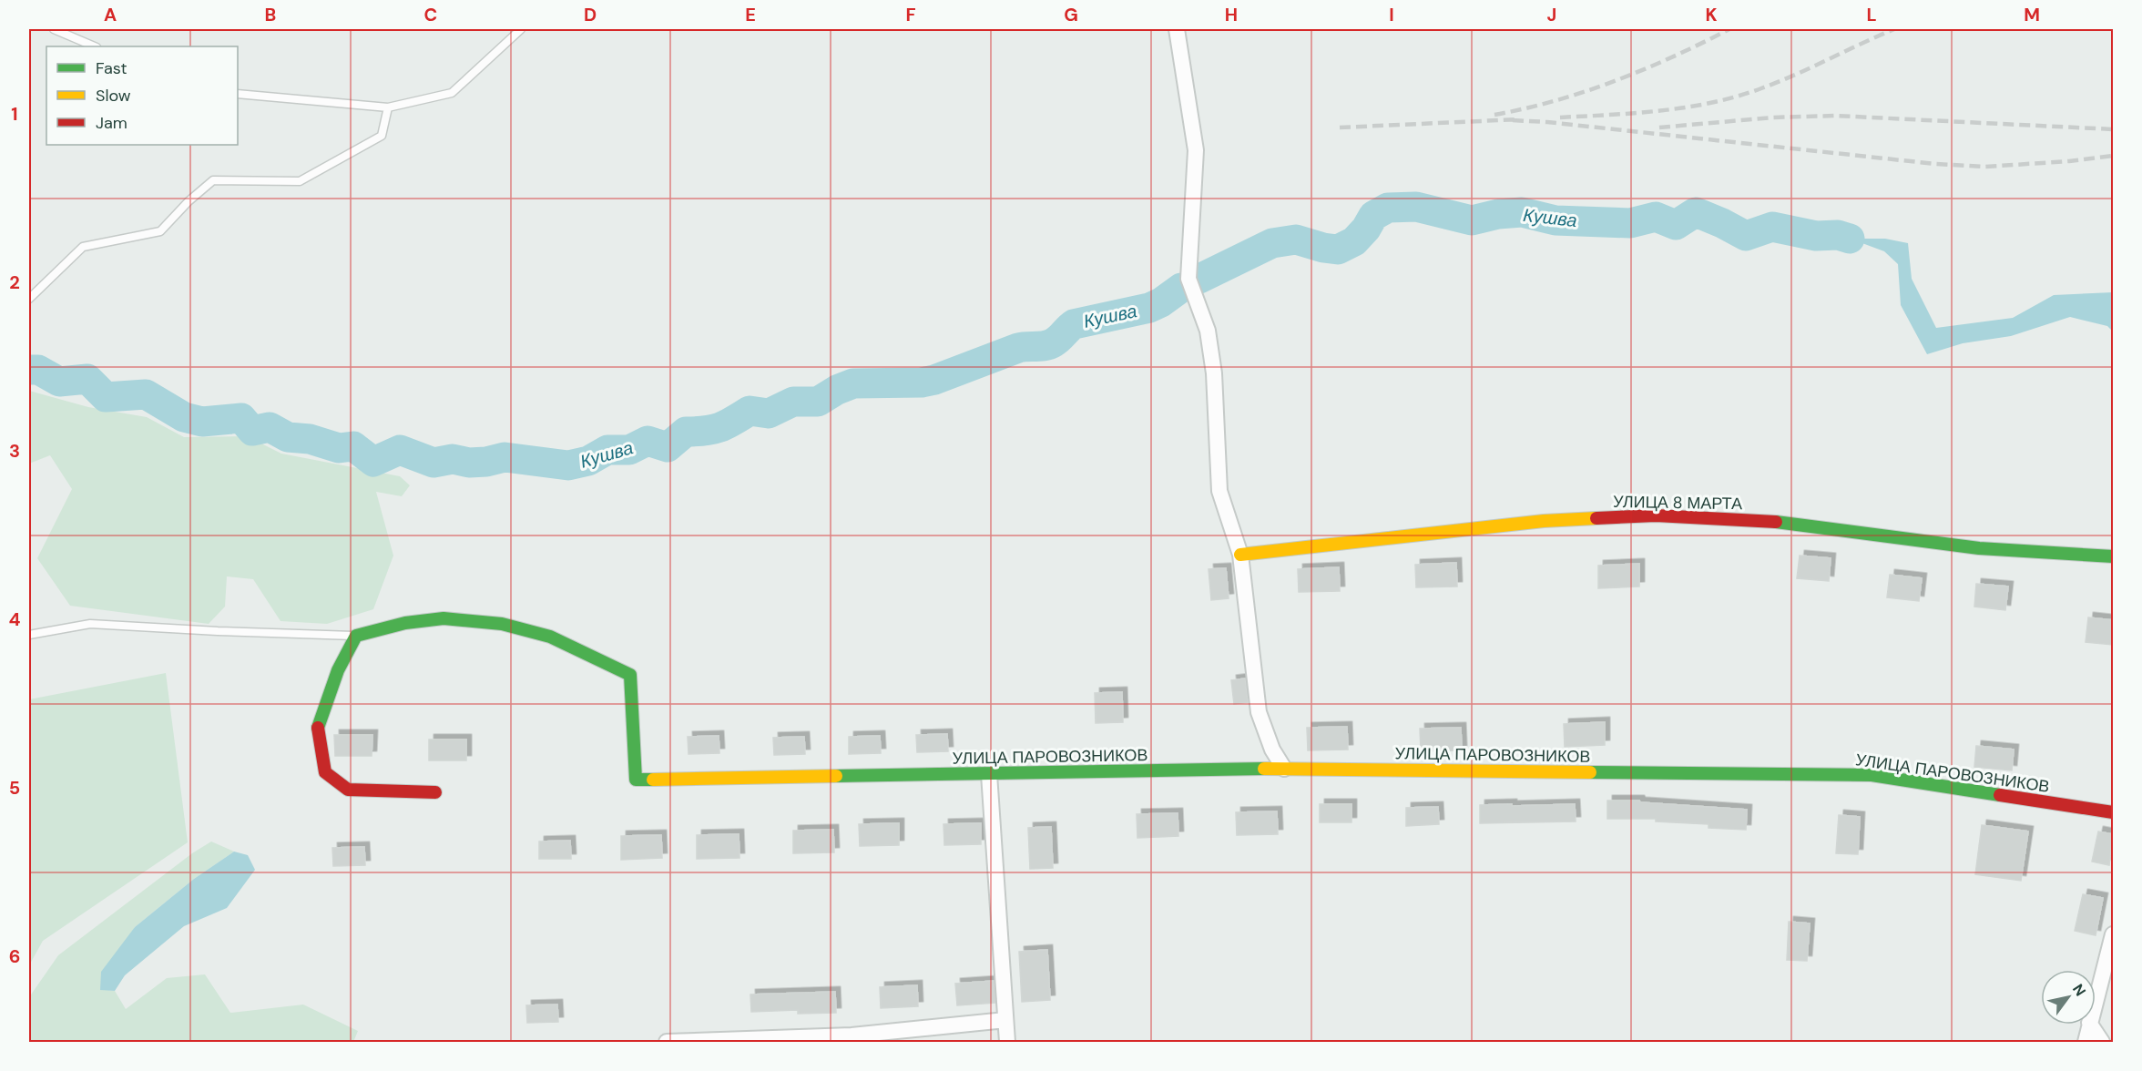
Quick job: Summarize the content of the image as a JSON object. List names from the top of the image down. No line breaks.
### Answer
{"streets":{"street":["УЛИЦА 8 МАРТА","УЛИЦА ПАРОВОЗНИКОВ"]},"water":["Кушва"],"legend":["Fast","Slow","Jam"],"north":"top right","grid":{"columns":["A","B","C","D","E","F","G","H","I","J","K","L","M"],"rows":["1","2","3","4","5","6"]}}
